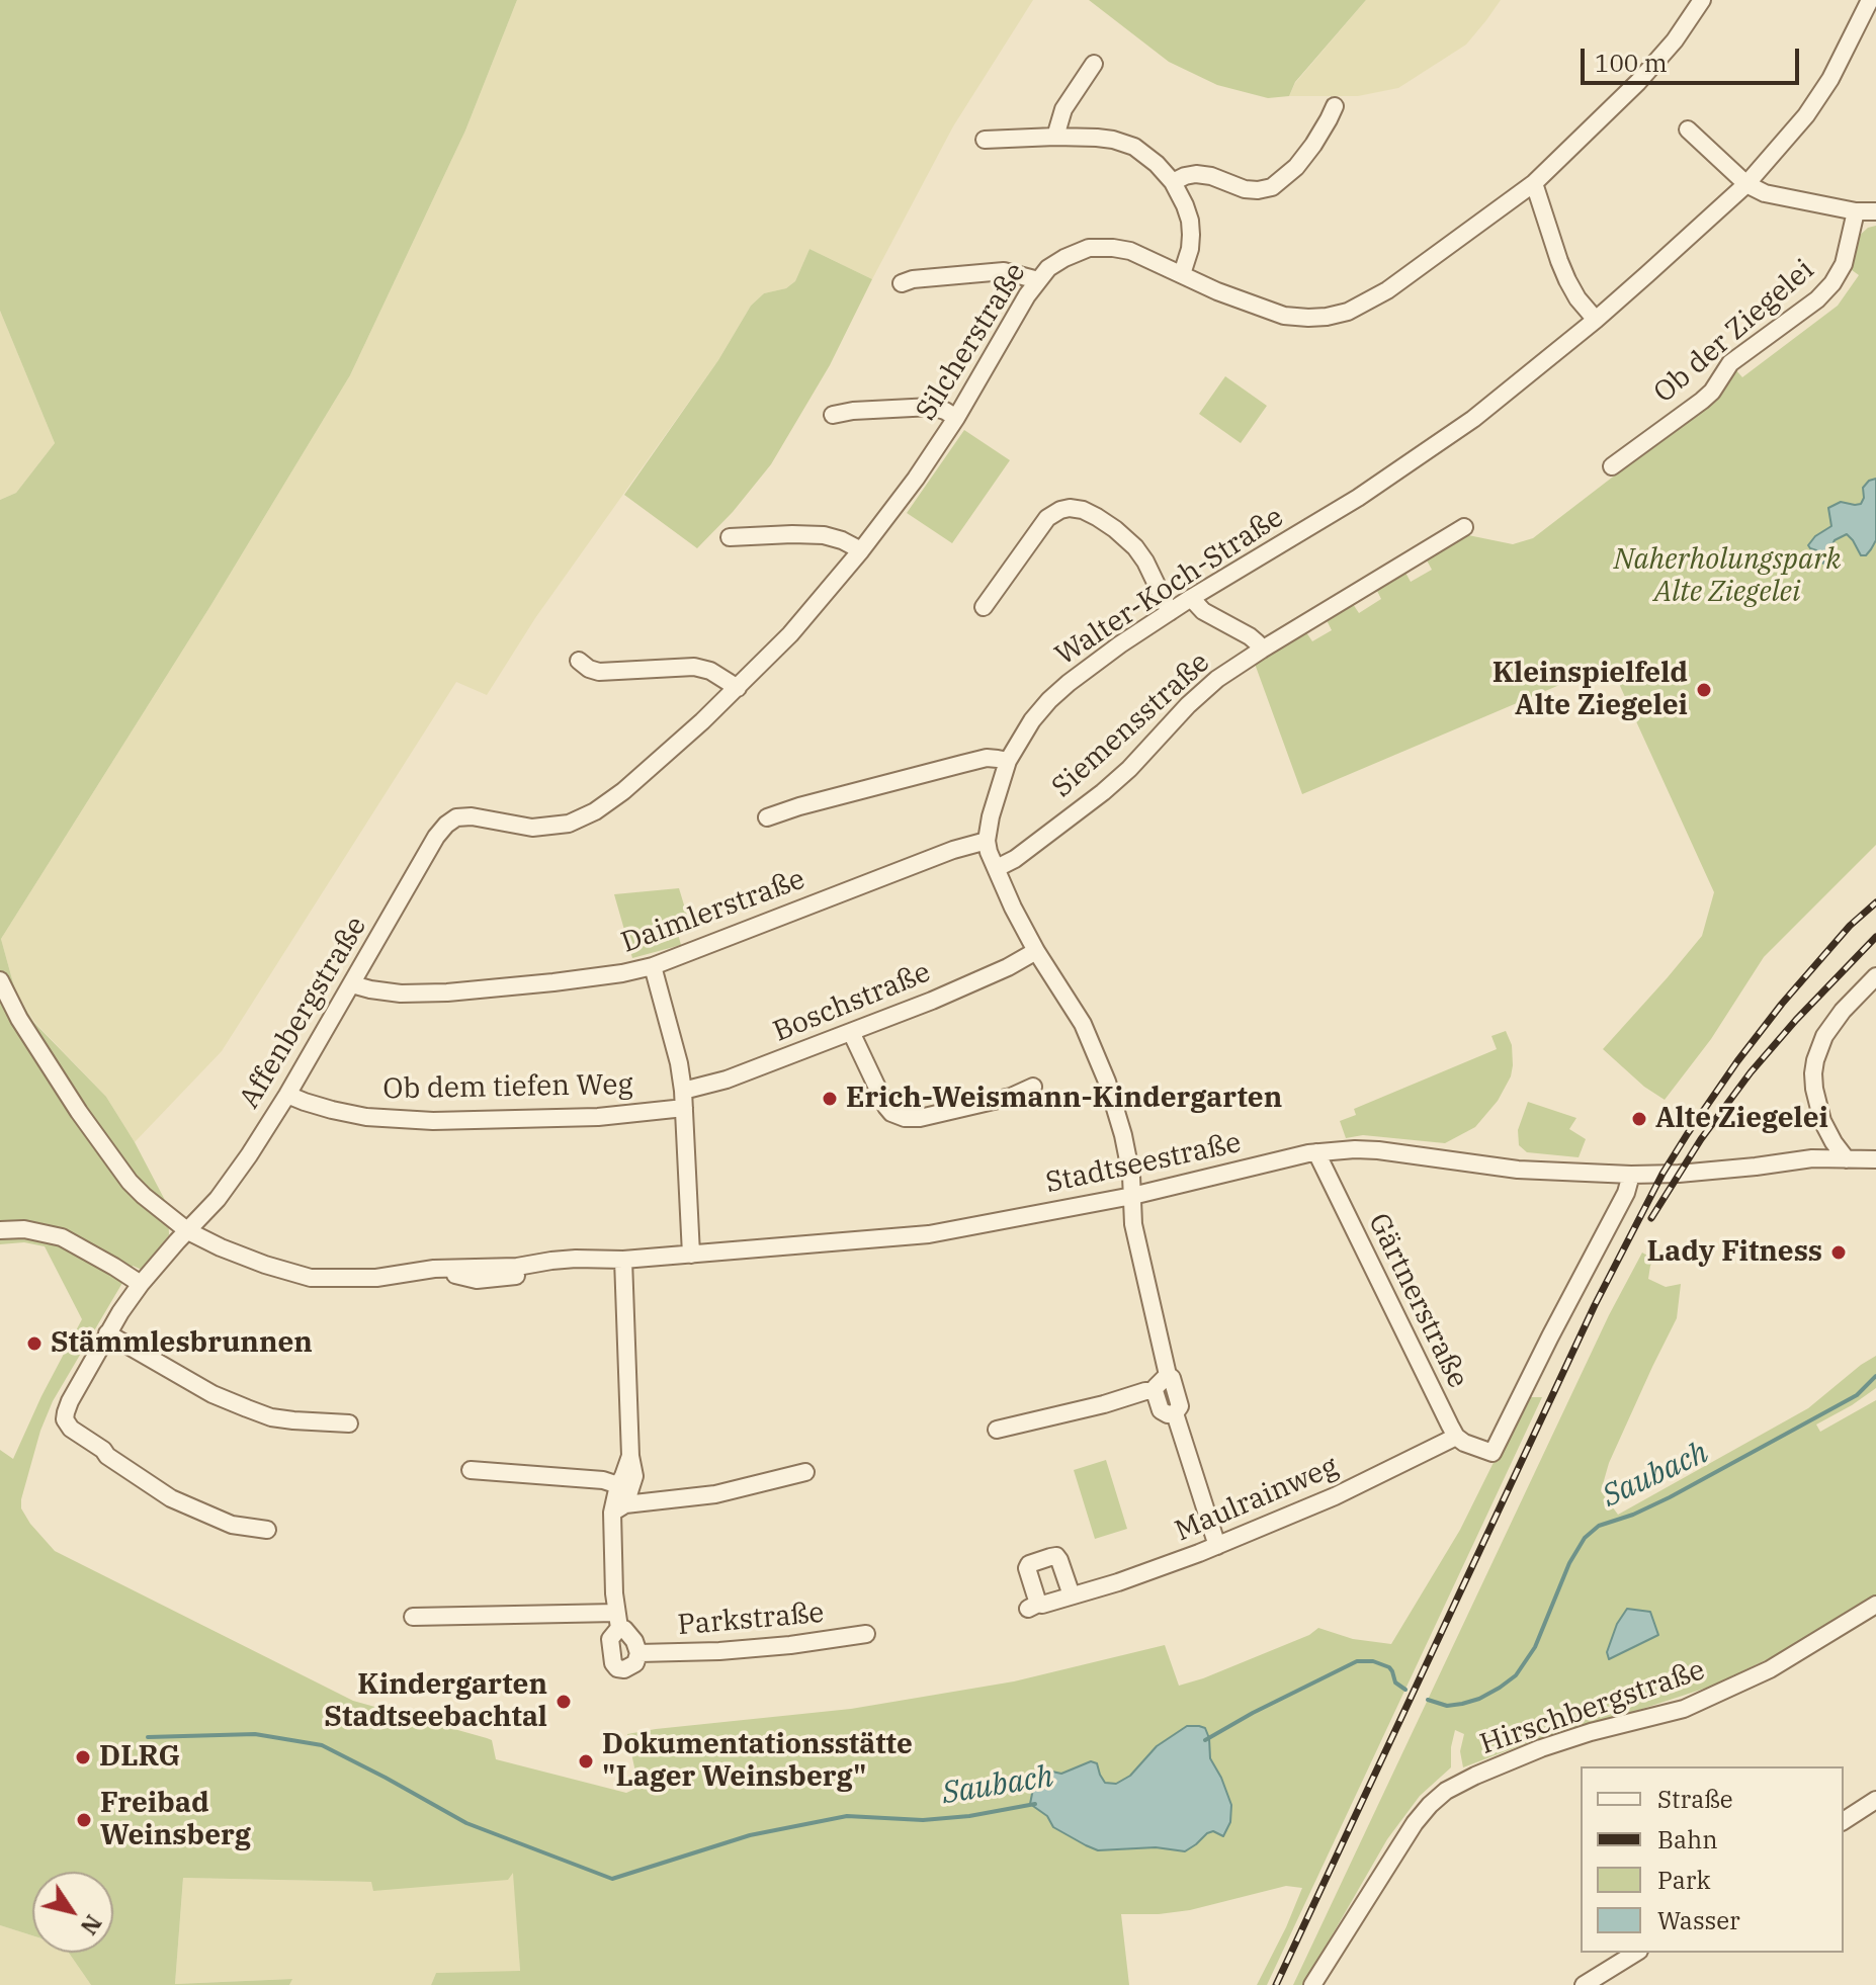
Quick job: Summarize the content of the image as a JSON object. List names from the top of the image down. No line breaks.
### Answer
{"streets":{"street":["Ob der Ziegelei","Silcherstraße","Walter-Koch-Straße","Siemensstraße","Daimlerstraße","Boschstraße","Affenbergstraße","Ob dem tiefen Weg","Stadtseestraße","Gärtnerstraße","Maulrainweg","Parkstraße","Hirschbergstraße"]},"crossings":[["Silcherstraße","Affenbergstraße"],["Walter-Koch-Straße","Siemensstraße"],["Walter-Koch-Straße","Daimlerstraße"],["Daimlerstraße","Affenbergstraße"],["Affenbergstraße","Ob dem tiefen Weg"],["Affenbergstraße","Stadtseestraße"],["Stadtseestraße","Gärtnerstraße"],["Gärtnerstraße","Maulrainweg"]],"water":["Saubach"],"parks":["Naherholungspark Alte Ziegelei"],"places":["Kleinspielfeld Alte Ziegelei","Erich-Weismann-Kindergarten","Alte Ziegelei","Lady Fitness","Stämmlesbrunnen","Kindergarten Stadtseebachtal","DLRG","Dokumentationsstätte \"Lager Weinsberg\"","Freibad Weinsberg"],"legend":["Straße","Bahn","Park","Wasser"],"scale_bar":"100 m","north":"bottom right"}
